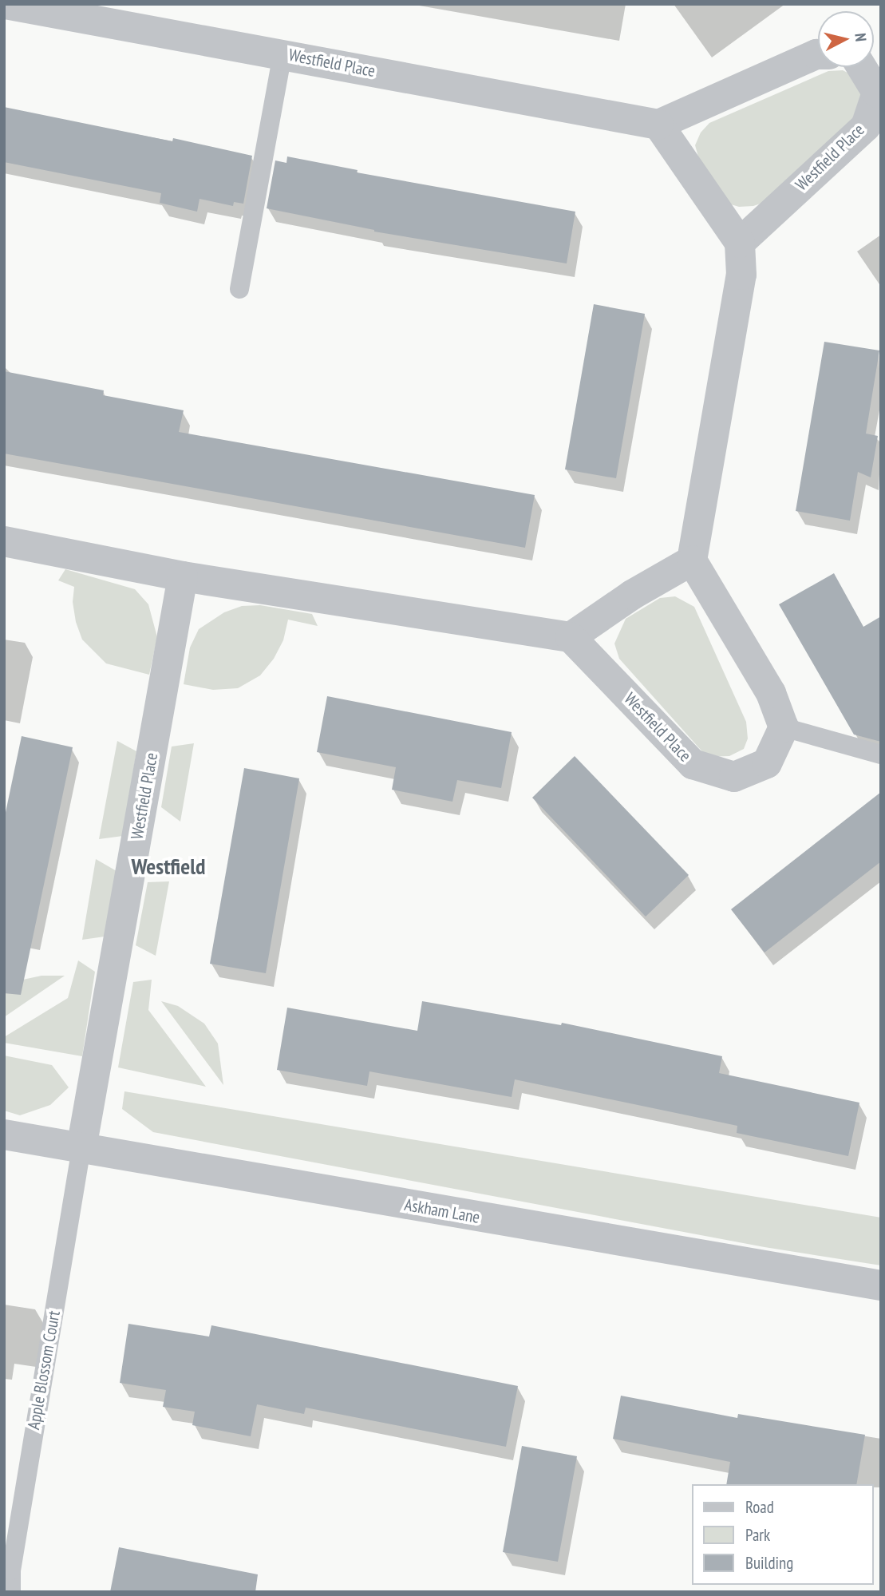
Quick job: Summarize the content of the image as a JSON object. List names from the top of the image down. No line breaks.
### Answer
{"streets":{"street":["Westfield Place","Askham Lane"],"lane":["Apple Blossom Court"]},"crossings":[["Westfield Place","Askham Lane"],["Westfield Place","Apple Blossom Court"],["Askham Lane","Apple Blossom Court"]],"districts":["Westfield"],"legend":["Road","Park","Building"],"north":"right"}
